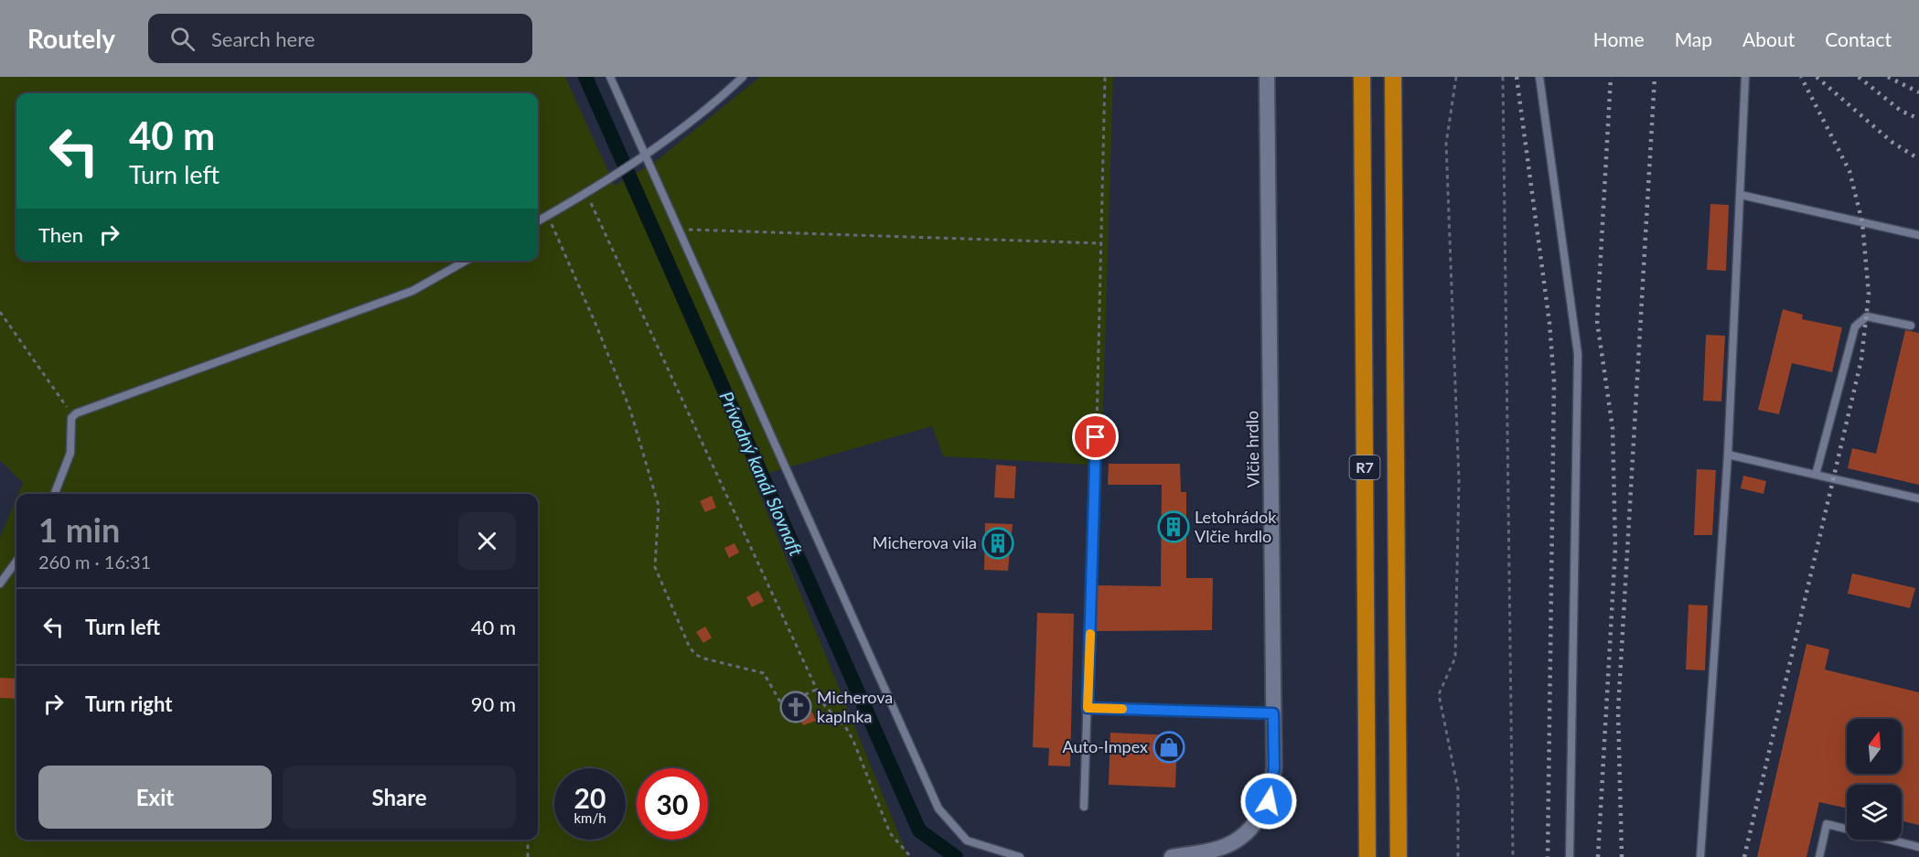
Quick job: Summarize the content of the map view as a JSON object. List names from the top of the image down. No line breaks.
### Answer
{"streets":{"highway":["R7"],"street":["Vlčie hrdlo"]},"water":["Prívodný kanál Slovnaft"],"places":{"building":["Letohrádok Vlčie hrdlo","Micherova vila"],"church":["Micherova kaplnka"],"shop":["Auto-Impex"]},"north":"top","page":{"header":"Routely","search":"Search here","nav":["Home","Map","About","Contact"],"turn":["40 m","Turn left"],"then":"Then","heading":["1 min","260 m · 16:31"],"list":[{"name":"Turn left","value":"40 m"},{"name":"Turn right","value":"90 m"}],"buttons":["Exit","Share"],"speed":"20 km/h","limit":"30"}}
